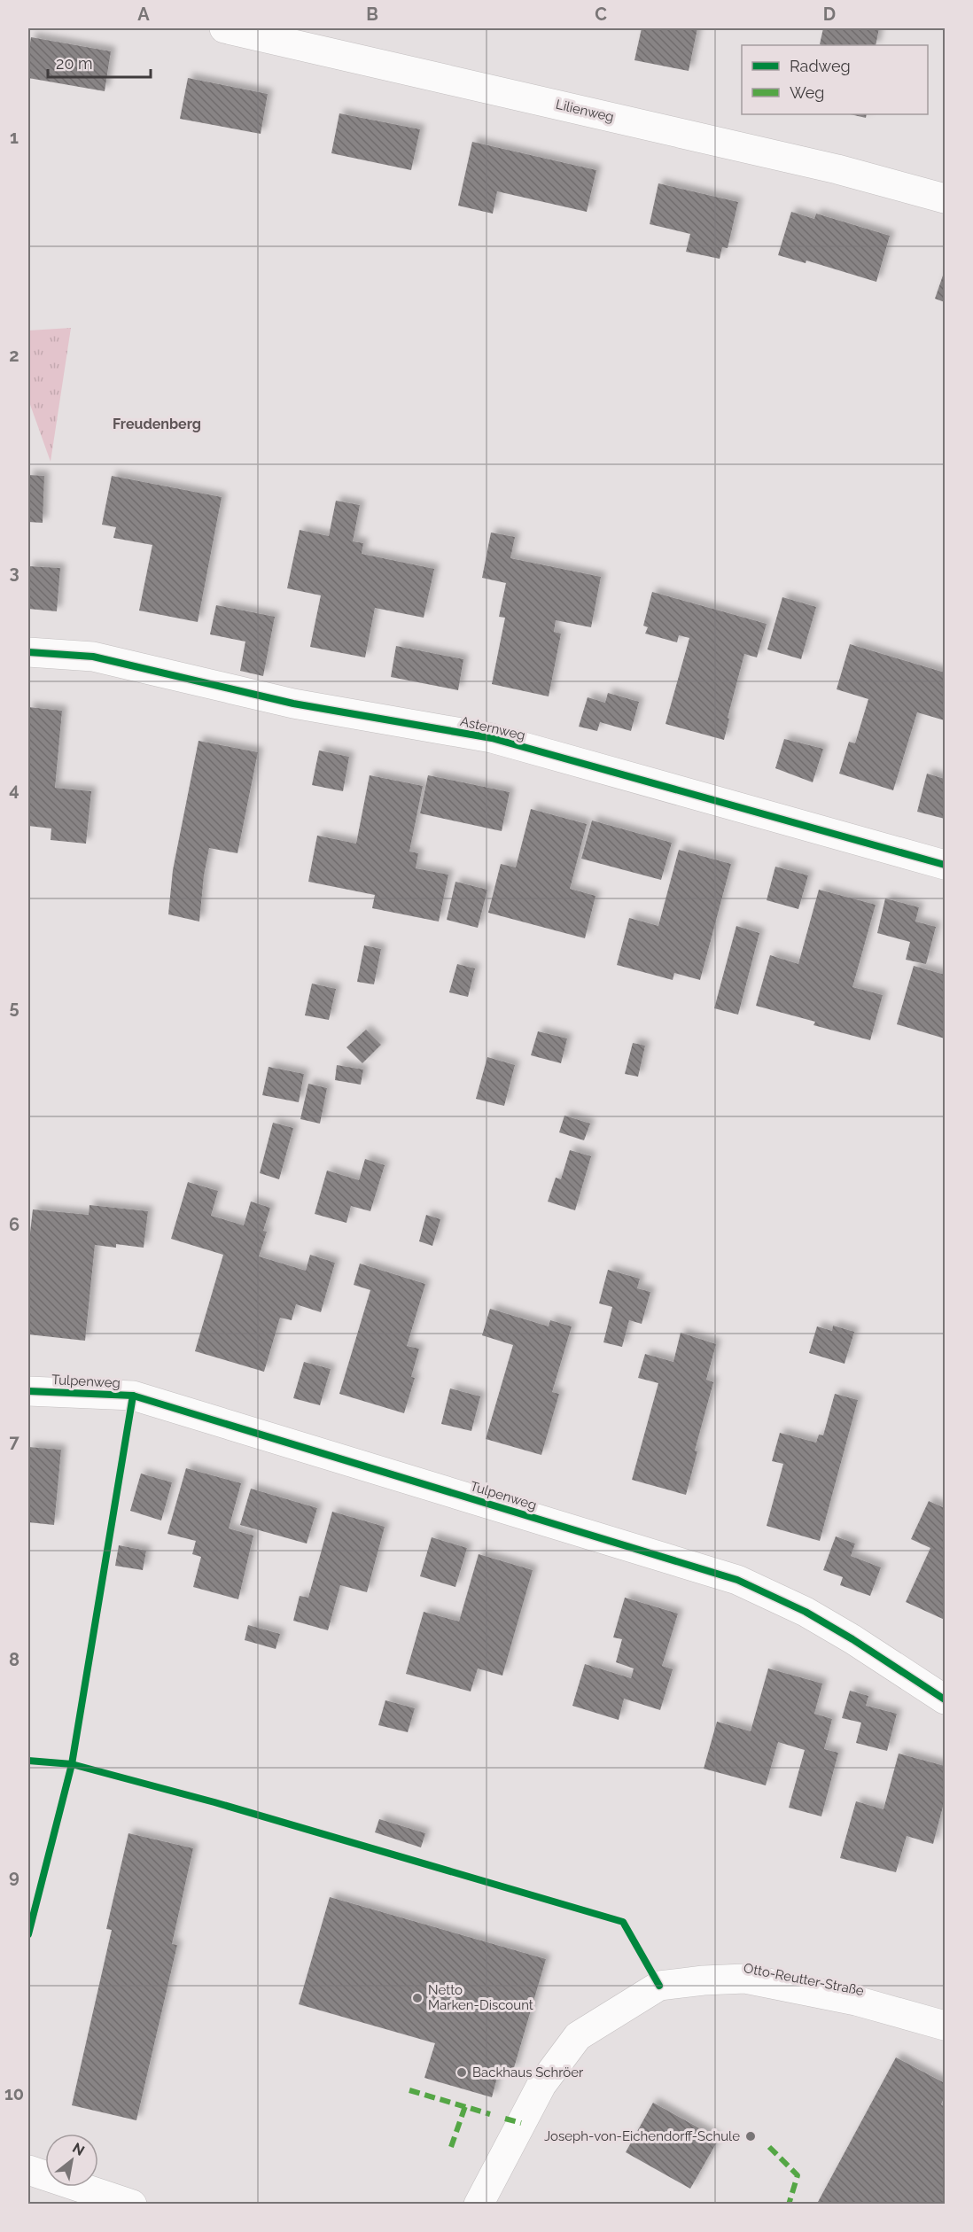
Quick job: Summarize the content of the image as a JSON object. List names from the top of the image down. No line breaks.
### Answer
{"streets":{"street":["Lilienweg","Asternweg","Tulpenweg","Otto-Reutter-Straße"]},"districts":["Freudenberg"],"places":["Netto Marken-Discount","Backhaus Schröer","Joseph-von-Eichendorff-Schule"],"legend":["Radweg","Weg"],"scale_bar":"20 m","north":"top right","grid":{"columns":["A","B","C","D"],"rows":["1","2","3","4","5","6","7","8","9","10"]}}
